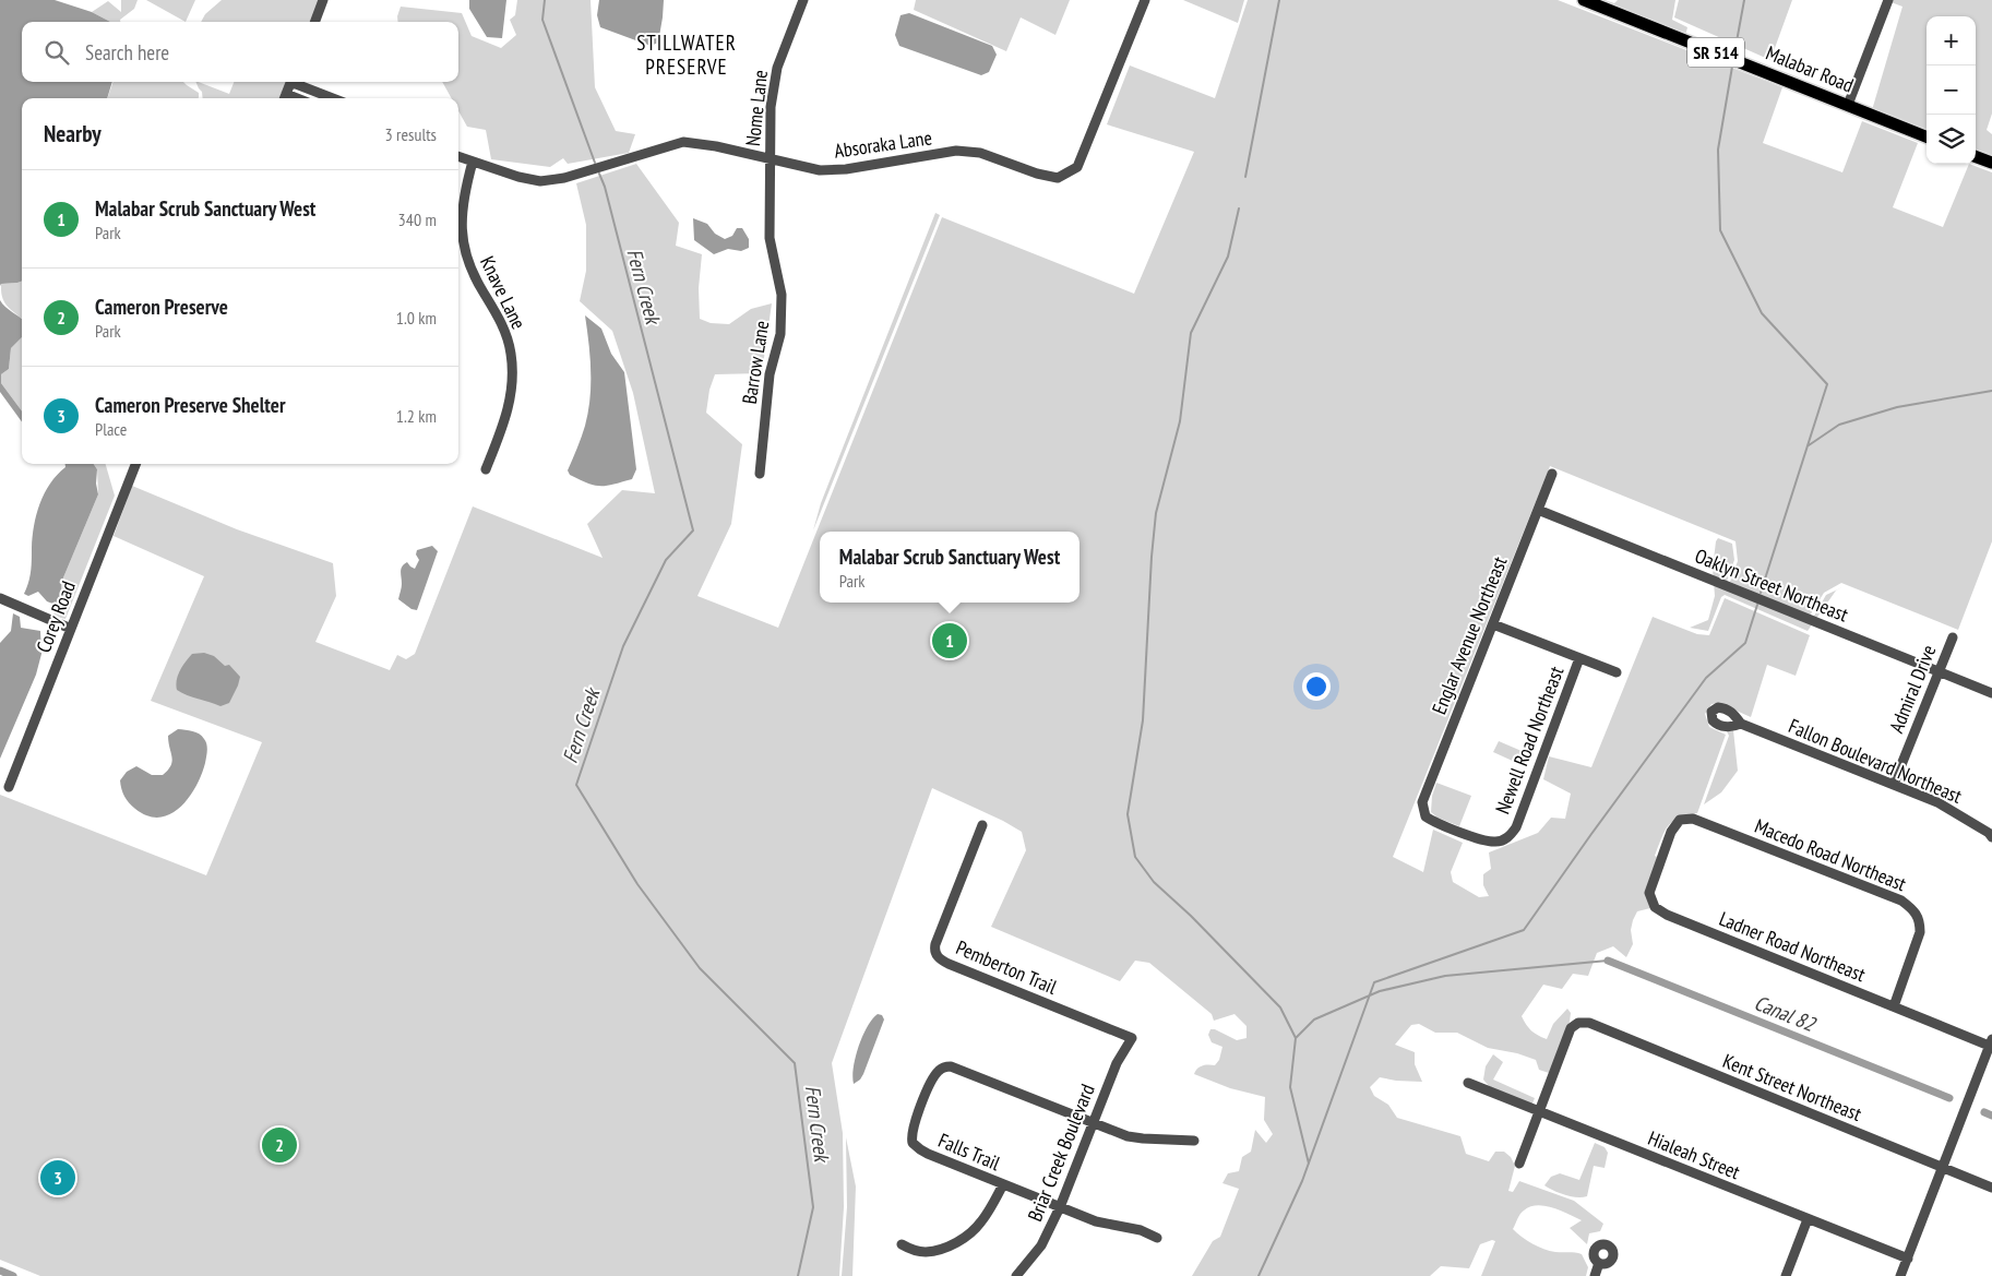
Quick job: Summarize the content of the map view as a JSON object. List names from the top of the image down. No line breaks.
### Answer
{"streets":{"main road":["SR 514","Malabar Road"],"street":["Nome Lane","Absoraka Lane","Knave Lane","Barrow Lane","Oaklyn Street Northeast","Corey Road","Englar Avenue Northeast","Admiral Drive","Newell Road Northeast","Fallon Boulevard Northeast","Macedo Road Northeast","Ladner Road Northeast","Pemberton Trail","Kent Street Northeast","Falls Trail","Briar Creek Boulevard","Hialeah Street"]},"crossings":[["Nome Lane","Absoraka Lane"],["Nome Lane","Barrow Lane"],["Absoraka Lane","Knave Lane"],["Absoraka Lane","Barrow Lane"],["Oaklyn Street Northeast","Englar Avenue Northeast"],["Oaklyn Street Northeast","Admiral Drive"],["Englar Avenue Northeast","Newell Road Northeast"],["Admiral Drive","Fallon Boulevard Northeast"],["Macedo Road Northeast","Ladner Road Northeast"],["Pemberton Trail","Briar Creek Boulevard"],["Kent Street Northeast","Hialeah Street"],["Falls Trail","Briar Creek Boulevard"]],"districts":["STILLWATER PRESERVE"],"water":["Fern Creek","Canal 82"],"page":{"map_buttons":["+","−"],"search":"Search here","heading":["Nearby","3 results"],"list":[{"mark":"1","name":"Malabar Scrub Sanctuary West","note":"Park","value":"340 m"},{"mark":"2","name":"Cameron Preserve","note":"Park","value":"1.0 km"},{"mark":"3","name":"Cameron Preserve Shelter","note":"Place","value":"1.2 km"}],"popup":["Malabar Scrub Sanctuary West","Park"],"pins":["1","2","3"]}}
